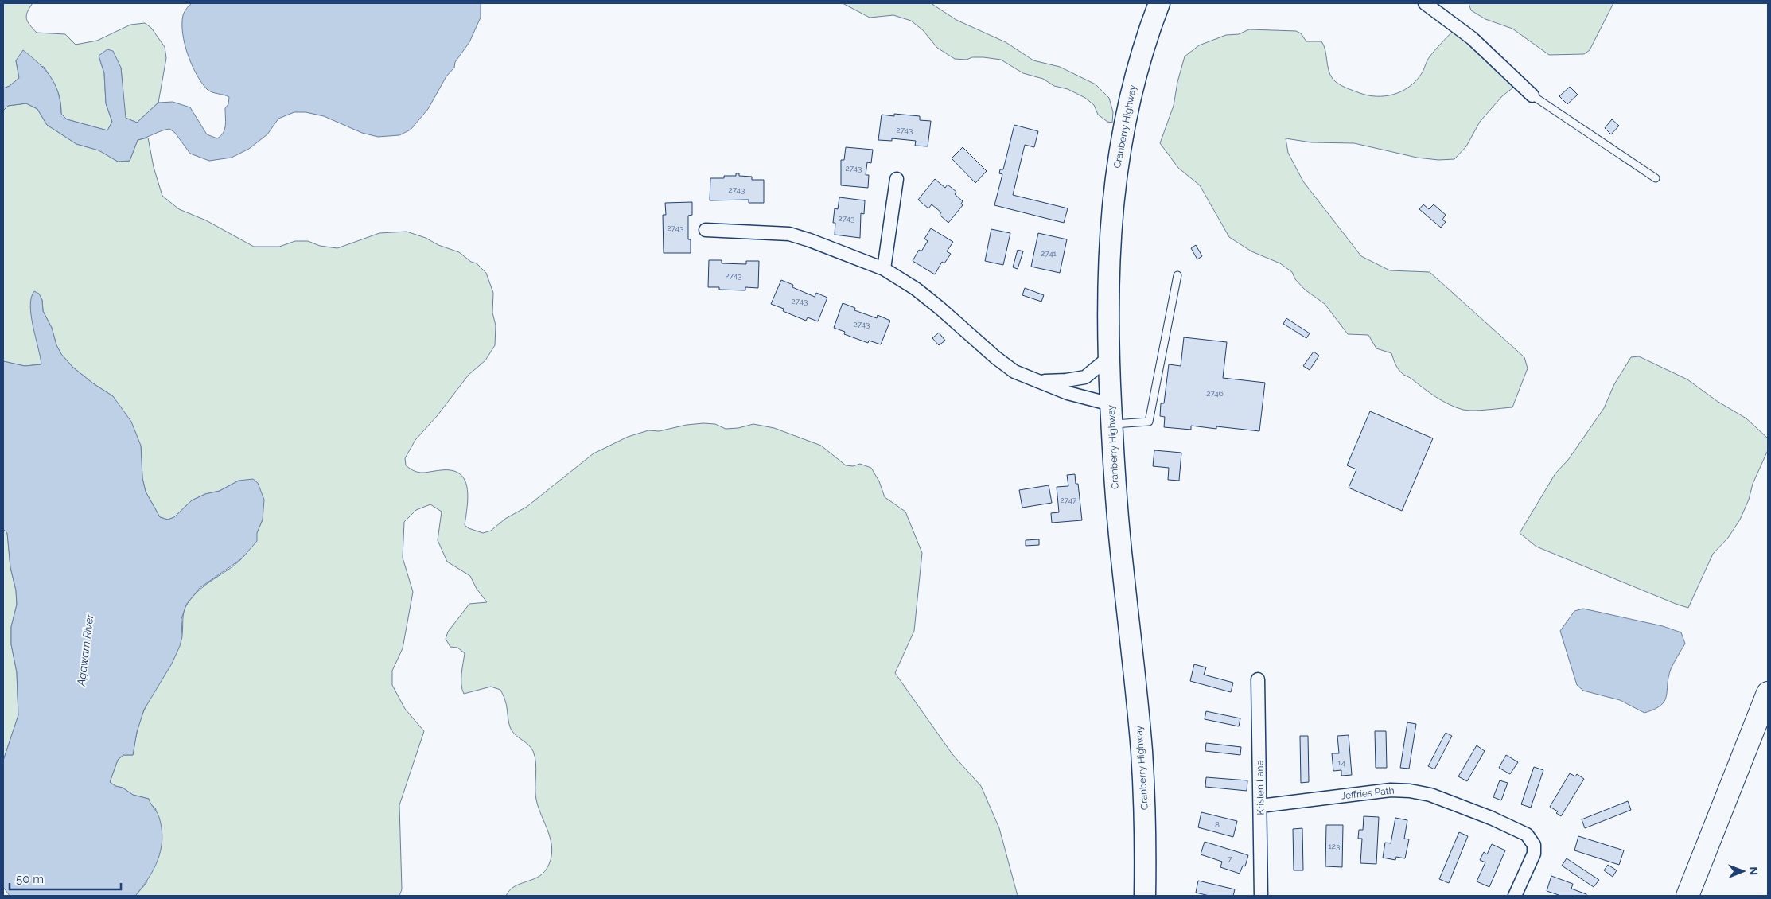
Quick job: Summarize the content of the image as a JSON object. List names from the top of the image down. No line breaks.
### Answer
{"streets":{"main road":["Cranberry Highway"],"street":["Kristen Lane","Jeffries Path"]},"crossings":[["Kristen Lane","Jeffries Path"]],"water":["Agawam River"],"house_numbers":["2743","2743","2743","2743","2743","2741","2743","2743","2743","2746","2747","14","8","123","7"],"scale_bar":"50 m","north":"right"}
